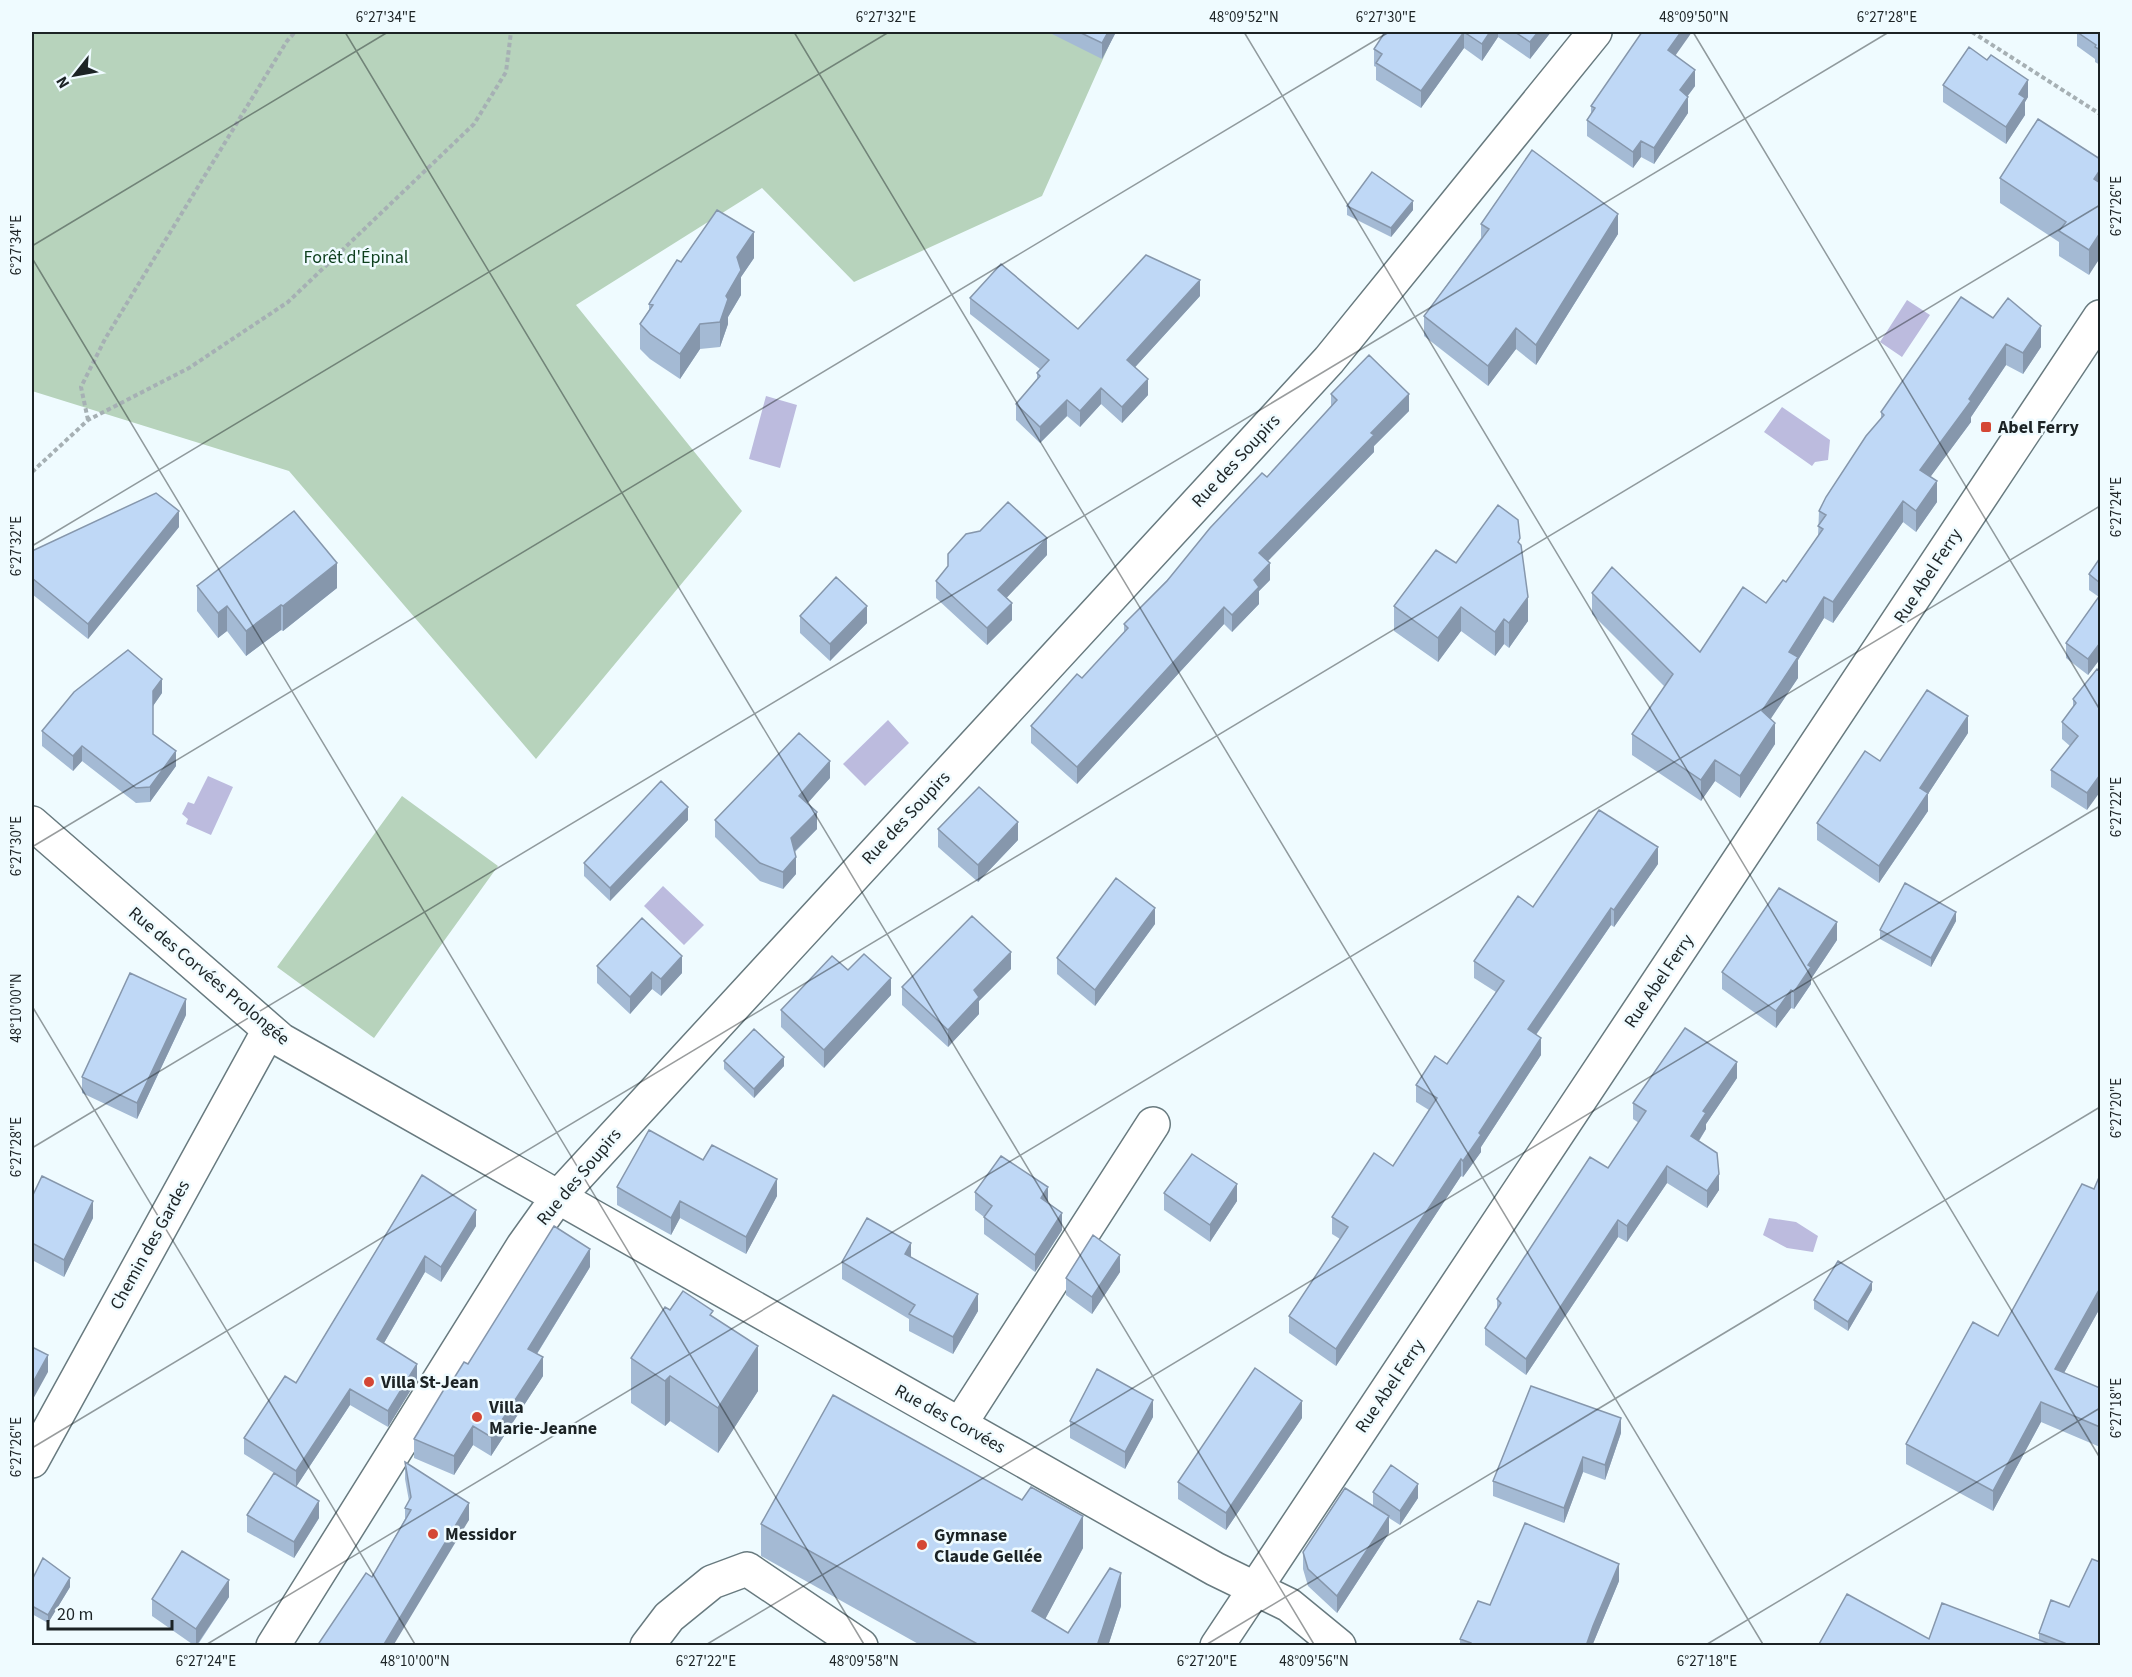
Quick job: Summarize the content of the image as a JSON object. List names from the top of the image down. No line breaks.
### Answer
{"streets":{"street":["Rue des Soupirs","Rue Abel Ferry","Rue des Corvées Prolongée","Chemin des Gardes","Rue des Corvées"]},"crossings":[["Rue des Soupirs","Rue des Corvées Prolongée"],["Rue des Soupirs","Rue des Corvées"],["Rue Abel Ferry","Rue des Corvées"],["Rue des Corvées Prolongée","Chemin des Gardes"],["Rue des Corvées Prolongée","Rue des Corvées"]],"parks":["Forêt d'Épinal"],"places":{"transit":["Abel Ferry"],"other":["Villa St-Jean","Villa Marie-Jeanne","Messidor","Gymnase Claude Gellée"]},"scale_bar":"20 m","north":"bottom left","coordinates":["6°27'34\"E","6°27'32\"E","48°09'52\"N","6°27'30\"E","48°09'50\"N","6°27'28\"E","6°27'26\"E","6°27'24\"E","6°27'22\"E","48°10'00\"N","6°27'20\"E","6°27'18\"E","48°09'58\"N","48°09'56\"N"]}
